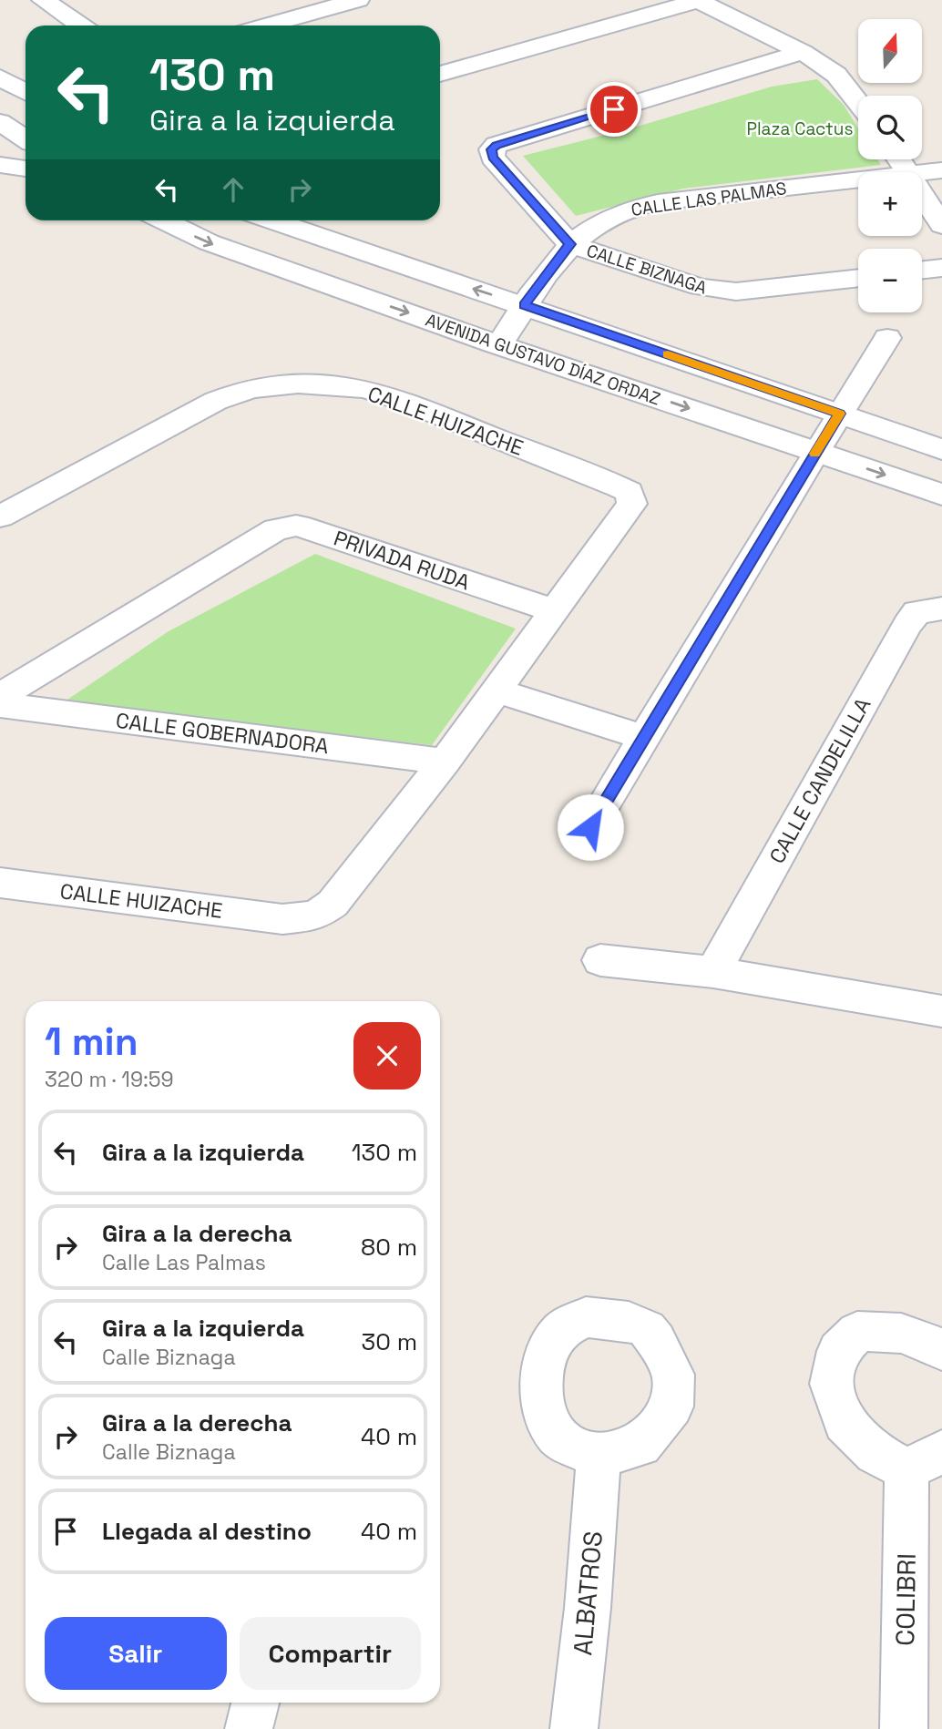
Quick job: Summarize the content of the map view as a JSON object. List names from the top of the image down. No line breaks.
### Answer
{"streets":{"street":["CALLE LAS PALMAS","CALLE BIZNAGA","AVENIDA GUSTAVO DÍAZ ORDAZ","CALLE HUIZACHE","PRIVADA RUDA","CALLE GOBERNADORA","CALLE CANDELILLA","ALBATROS","COLIBRI"]},"crossings":[["CALLE LAS PALMAS","CALLE BIZNAGA"],["CALLE LAS PALMAS","AVENIDA GUSTAVO DÍAZ ORDAZ"],["CALLE HUIZACHE","PRIVADA RUDA"],["CALLE HUIZACHE","CALLE GOBERNADORA"]],"parks":["Plaza Cactus"],"north":"top","page":{"map_buttons":["+","−"],"turn":["130 m","Gira a la izquierda"],"heading":["1 min","320 m · 19:59"],"list":[{"name":"Gira a la izquierda","value":"130 m"},{"name":"Gira a la derecha","note":"Calle Las Palmas","value":"80 m"},{"name":"Gira a la izquierda","note":"Calle Biznaga","value":"30 m"},{"name":"Gira a la derecha","note":"Calle Biznaga","value":"40 m"},{"name":"Llegada al destino","value":"40 m"}],"buttons":["Salir","Compartir"]}}
